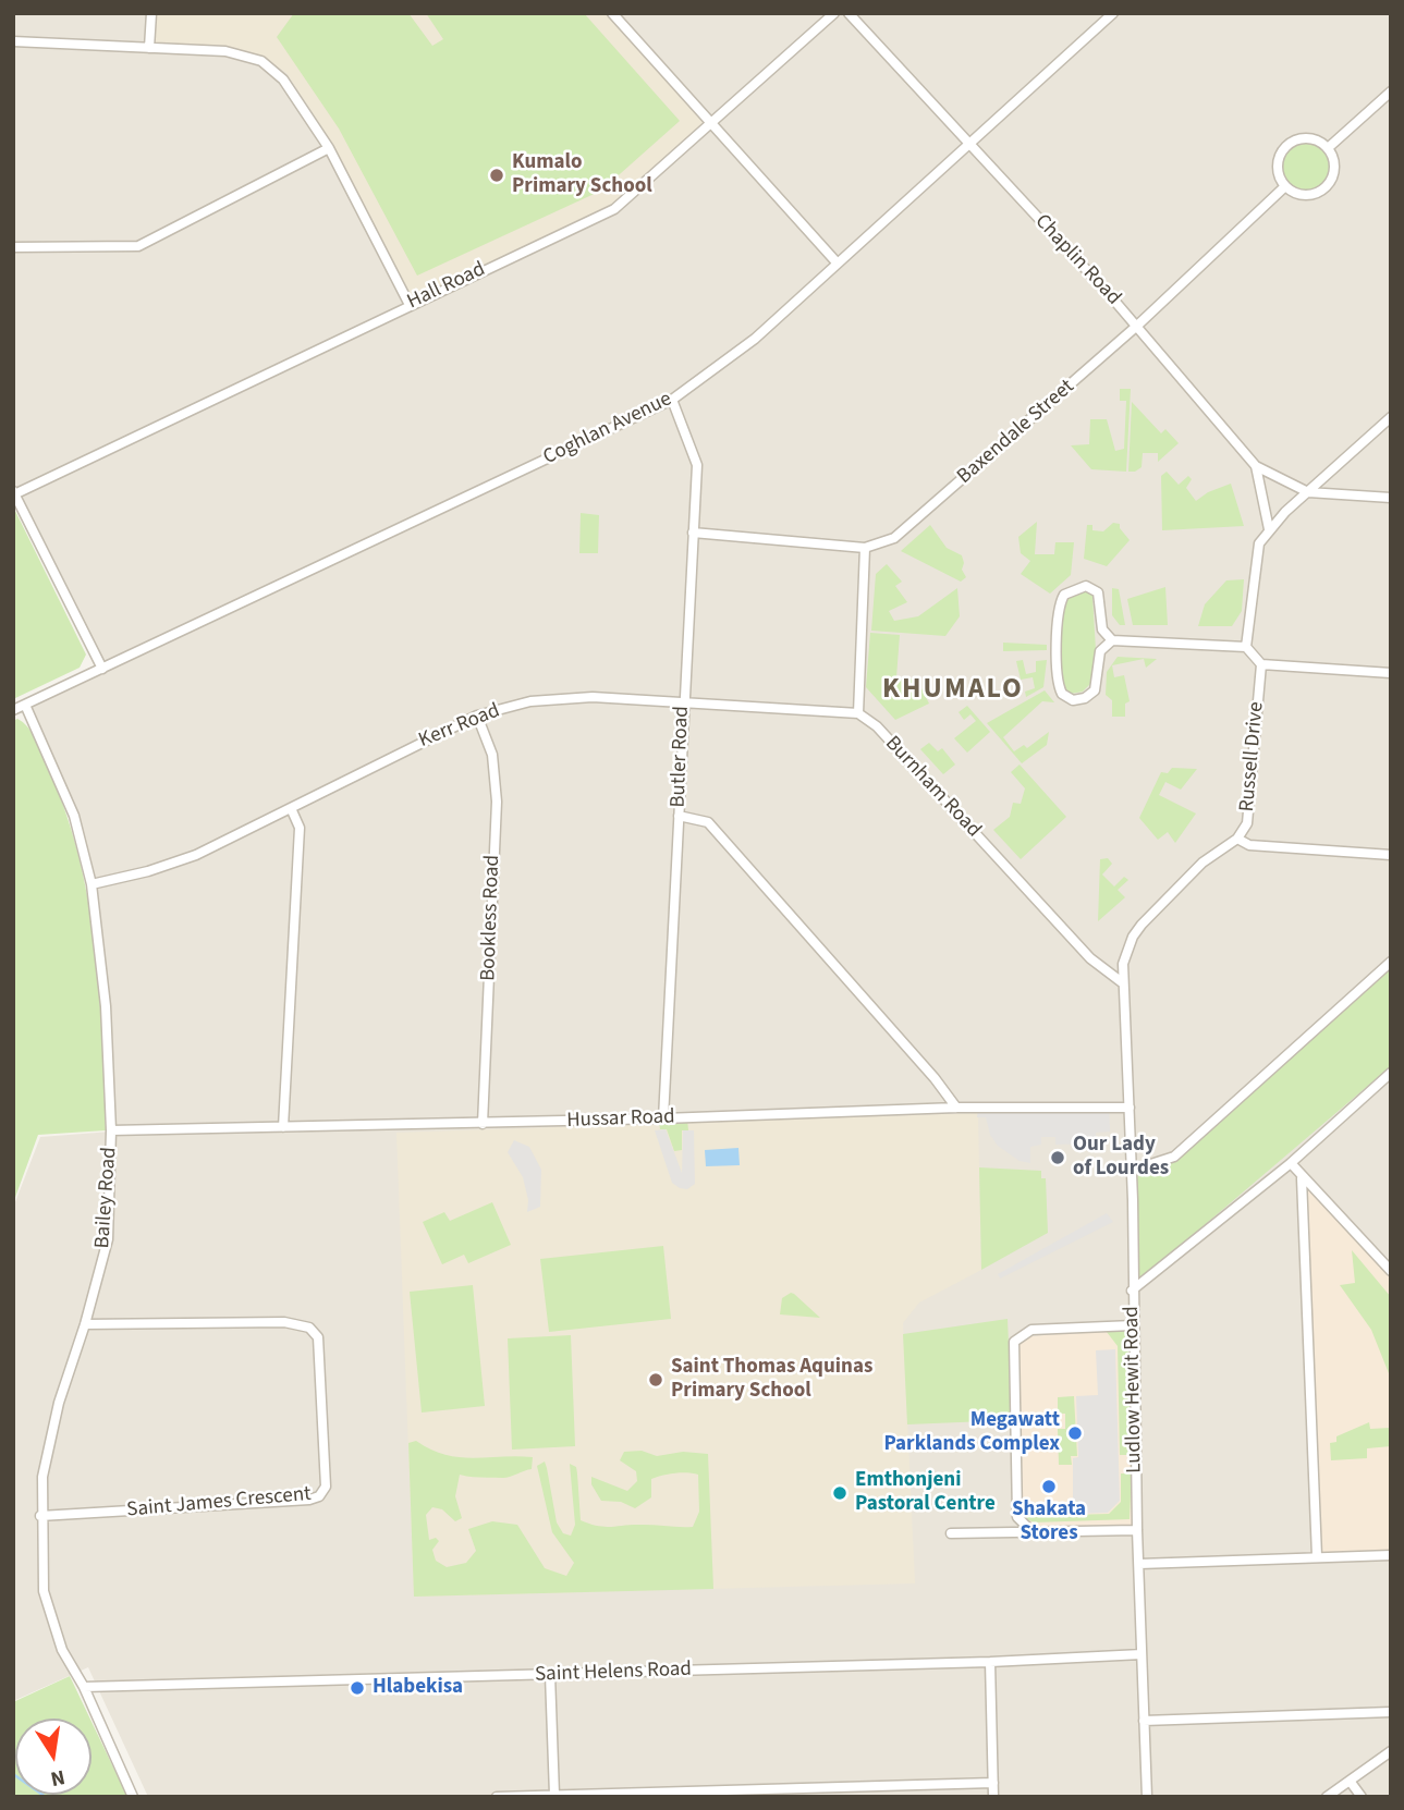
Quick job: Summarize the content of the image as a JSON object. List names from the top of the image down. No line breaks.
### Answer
{"streets":{"street":["Chaplin Road","Hall Road","Coghlan Avenue","Baxendale Street","Kerr Road","Butler Road","Russell Drive","Burnham Road","Bookless Road","Hussar Road","Bailey Road","Ludlow Hewit Road","Saint James Crescent","Saint Helens Road"]},"crossings":[["Chaplin Road","Coghlan Avenue"],["Chaplin Road","Baxendale Street"],["Coghlan Avenue","Butler Road"],["Coghlan Avenue","Bailey Road"],["Baxendale Street","Butler Road"],["Kerr Road","Butler Road"],["Kerr Road","Burnham Road"],["Kerr Road","Bookless Road"],["Kerr Road","Bailey Road"],["Butler Road","Hussar Road"],["Russell Drive","Burnham Road"],["Russell Drive","Ludlow Hewit Road"],["Burnham Road","Ludlow Hewit Road"],["Bookless Road","Hussar Road"],["Hussar Road","Bailey Road"],["Hussar Road","Ludlow Hewit Road"],["Bailey Road","Saint James Crescent"],["Bailey Road","Saint Helens Road"],["Ludlow Hewit Road","Saint Helens Road"]],"districts":["KHUMALO"],"places":["Kumalo Primary School","Our Lady of Lourdes","Saint Thomas Aquinas Primary School","Megawatt Parklands Complex","Shakata Stores","Emthonjeni Pastoral Centre","Hlabekisa"],"north":"bottom"}
